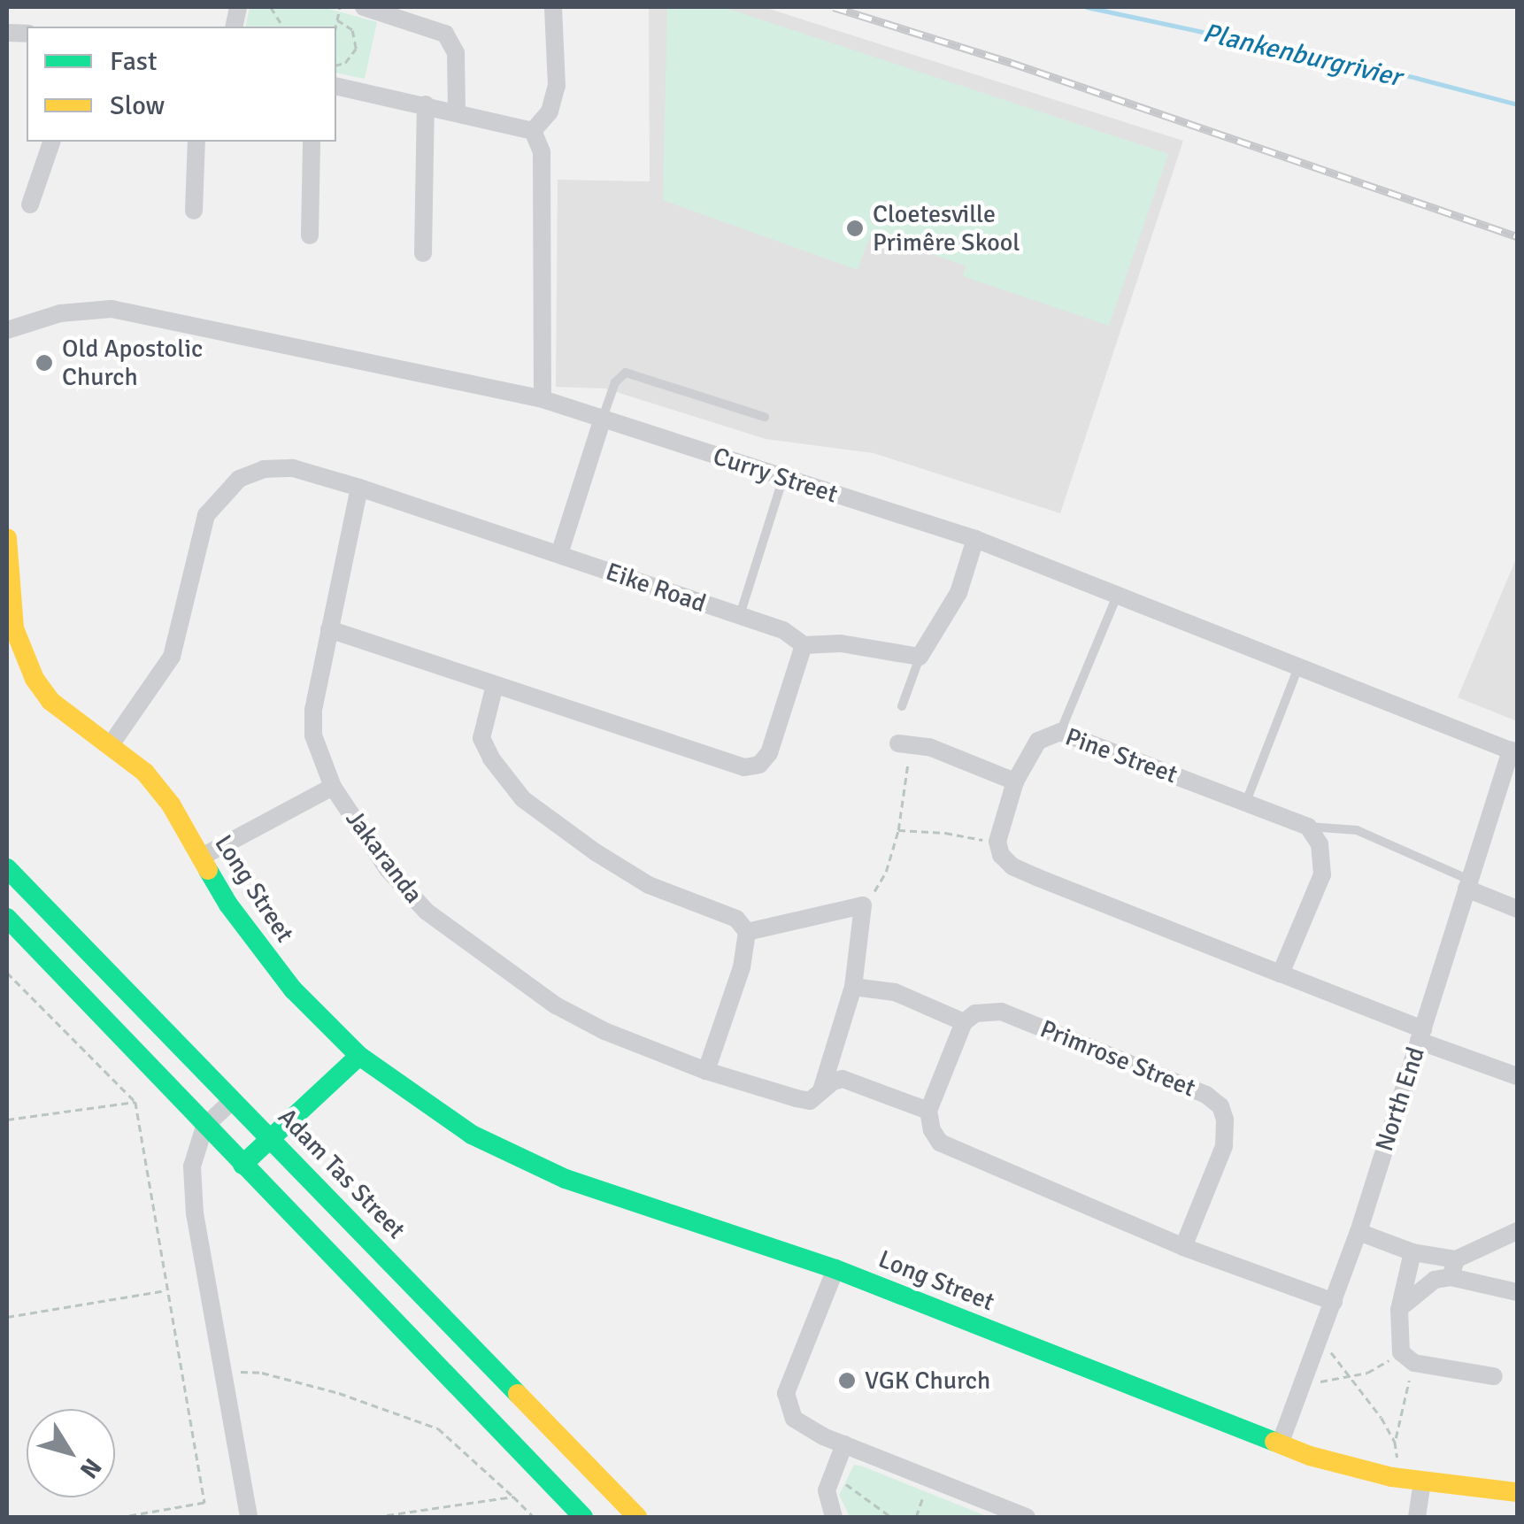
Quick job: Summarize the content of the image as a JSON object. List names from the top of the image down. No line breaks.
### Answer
{"streets":{"street":["Curry Street","Eike Road","Pine Street","Jakaranda","Long Street","Primrose Street","North End","Adam Tas Street"]},"crossings":[["Curry Street","North End"],["Eike Road","Jakaranda"],["Eike Road","Long Street"],["Long Street","North End"]],"water":["Plankenburgrivier"],"places":["Cloetesville Primêre Skool","Old Apostolic Church","VGK Church"],"legend":["Fast","Slow"],"north":"bottom right"}
